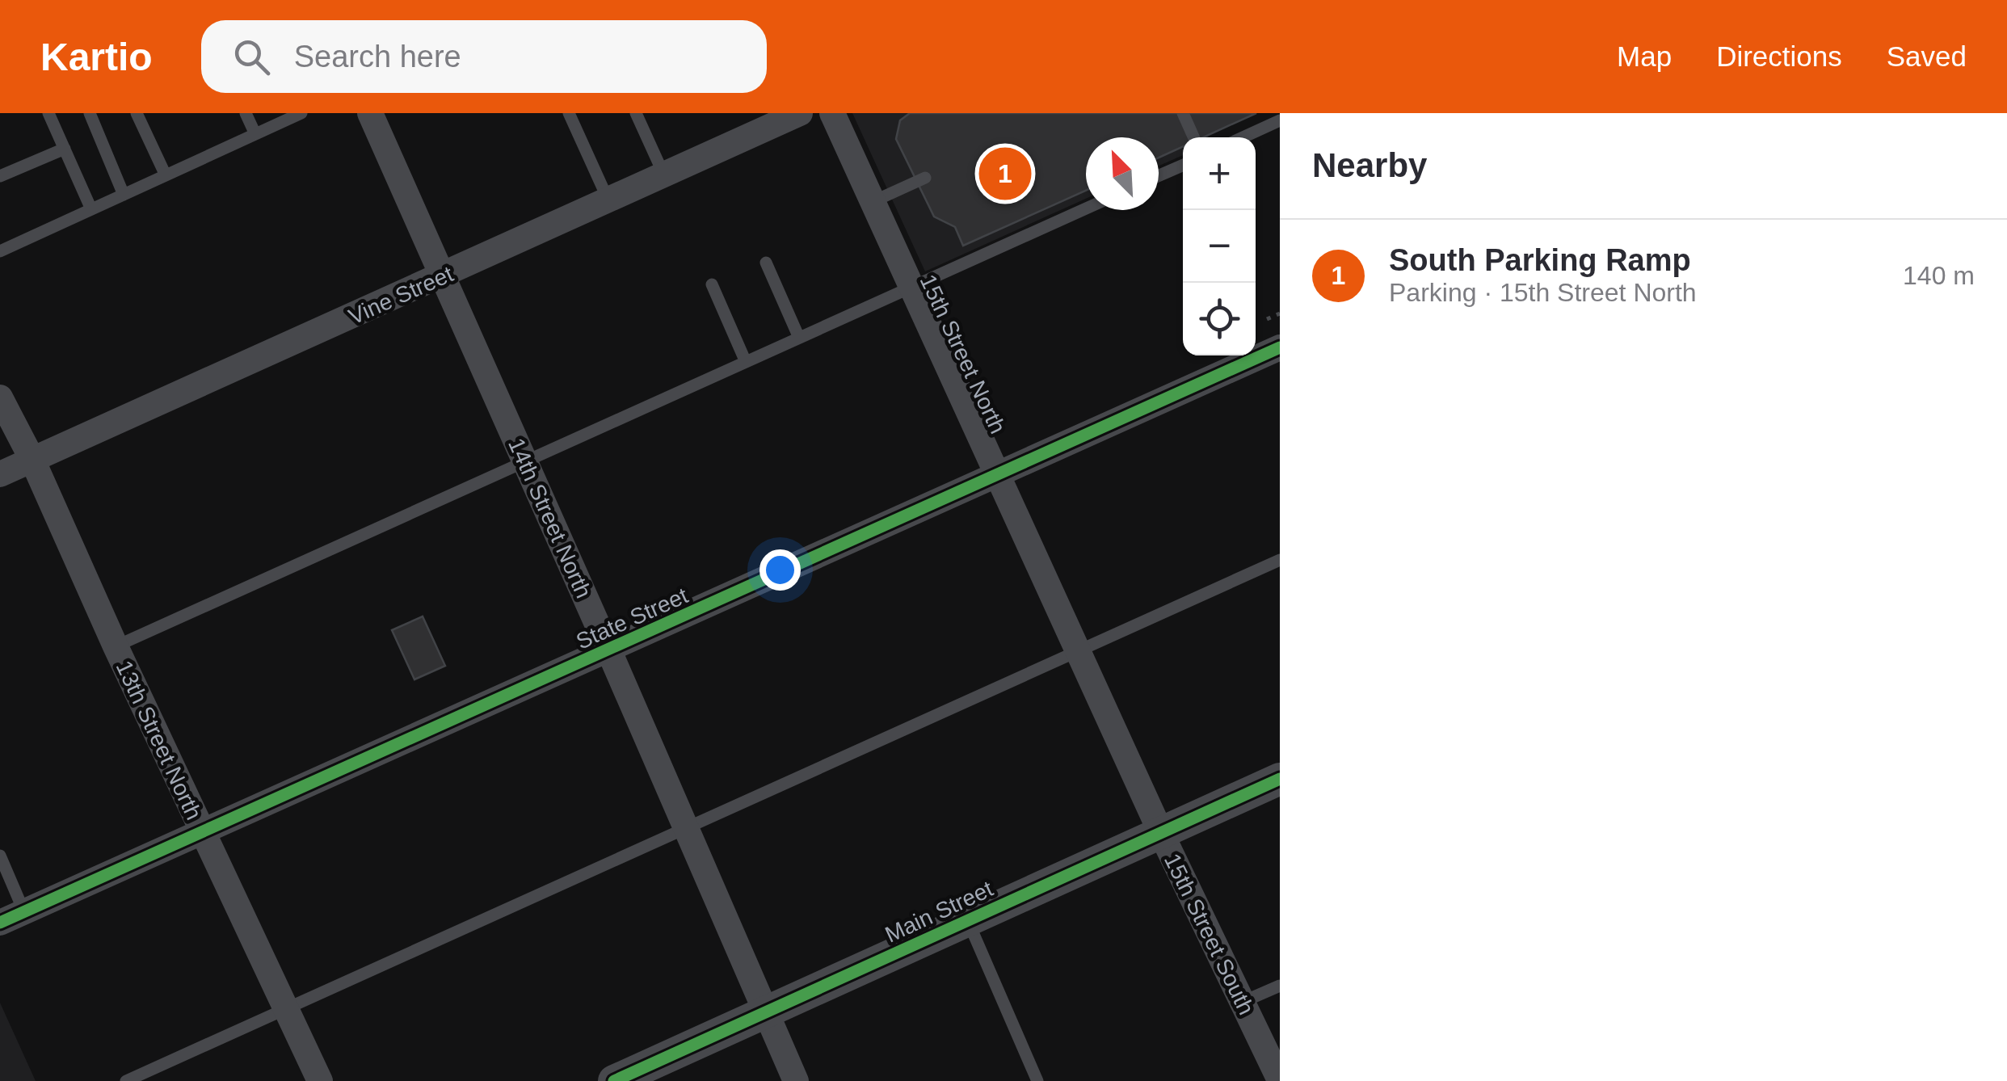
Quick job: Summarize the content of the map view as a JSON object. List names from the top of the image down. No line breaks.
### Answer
{"streets":{"street":["Vine Street","15th Street North","14th Street North","State Street","13th Street North","Main Street","15th Street South"]},"crossings":[["Vine Street","14th Street North"],["Vine Street","13th Street North"],["15th Street North","State Street"],["15th Street North","Main Street"],["15th Street North","15th Street South"],["14th Street North","State Street"],["14th Street North","Main Street"],["State Street","13th Street North"],["Main Street","15th Street South"]],"north":"top left","page":{"header":"Kartio","search":"Search here","nav":["Map","Directions","Saved"],"heading":"Nearby","map_buttons":["+","−"],"pins":"1","list":[{"mark":"1","name":"South Parking Ramp","note":"Parking · 15th Street North","value":"140 m"}]}}
